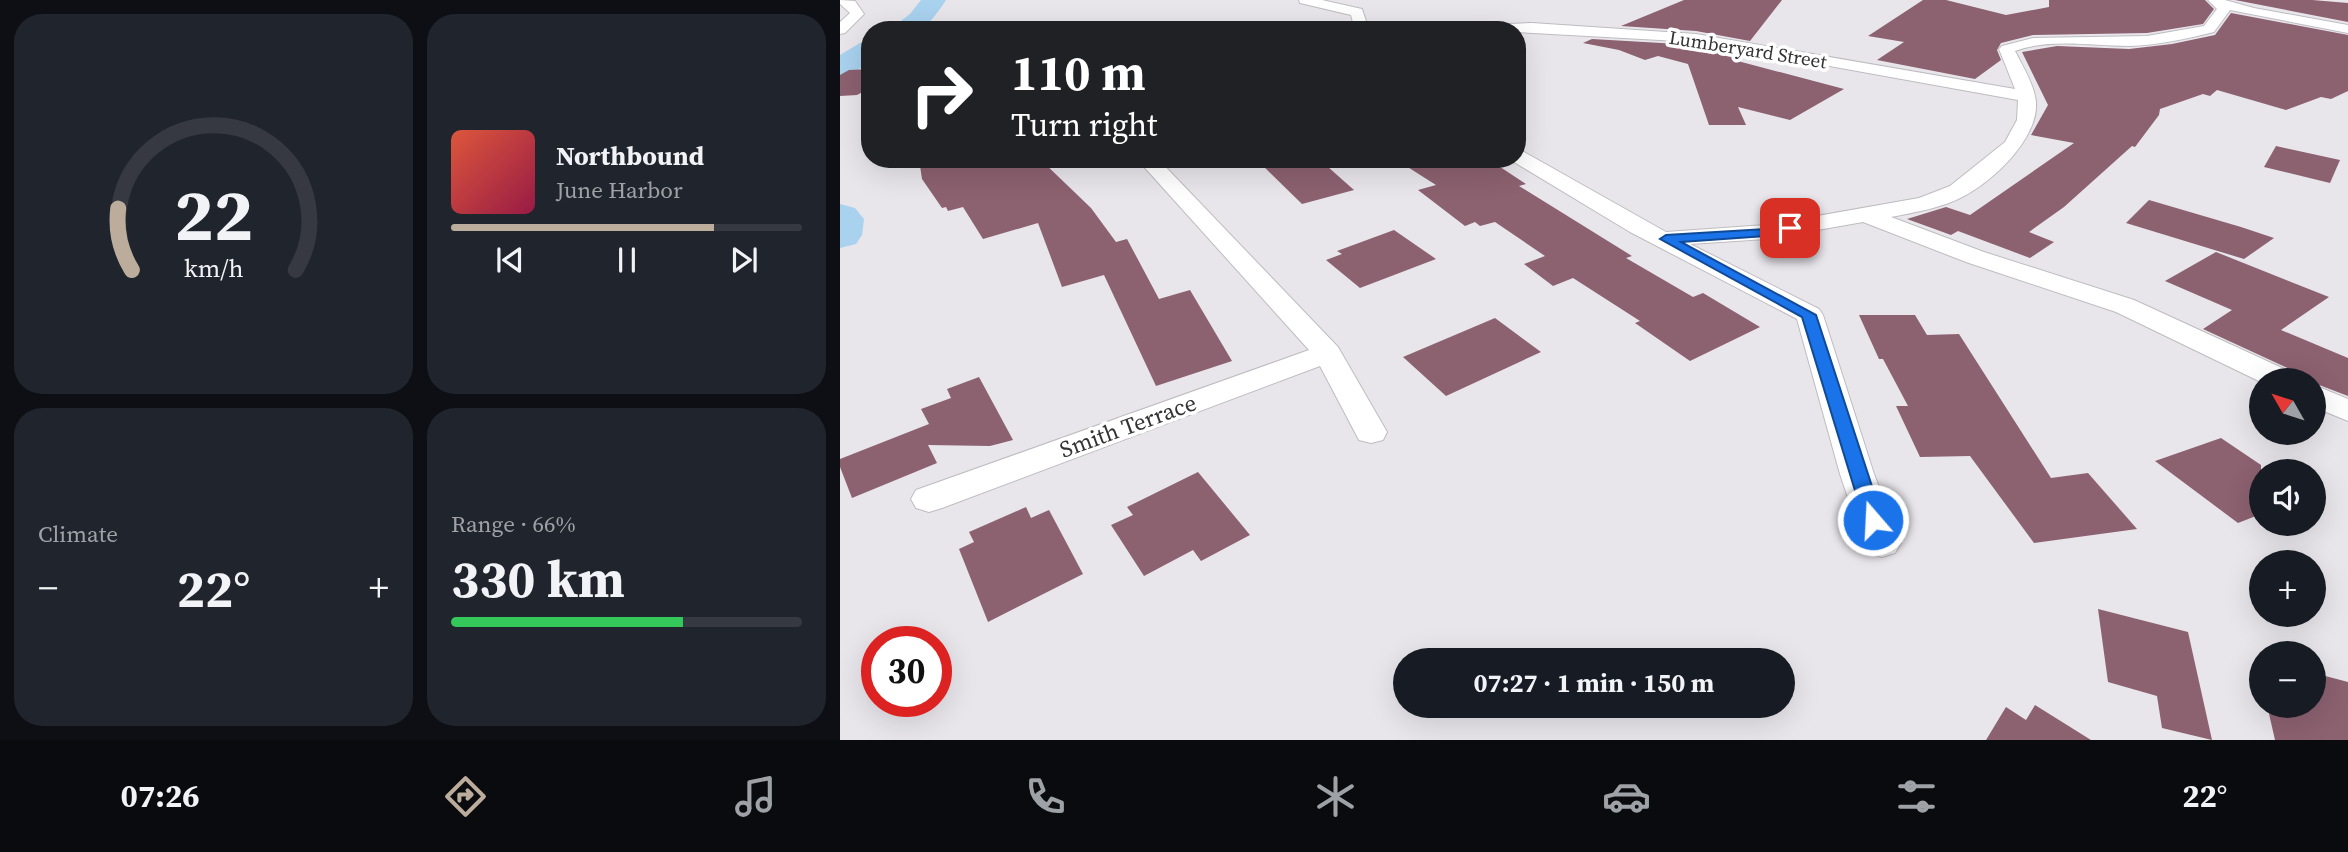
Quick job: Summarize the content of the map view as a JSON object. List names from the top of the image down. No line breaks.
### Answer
{"streets":{"street":["Lumberyard Street","Smith Terrace"]},"north":"top left","page":{"turn":["110 m","Turn right"],"song":["Northbound","June Harbor"],"map_buttons":["+","−"],"tile":["Climate",["Range · 66%","330 km"]],"heat":["−","22°","+"],"limit":"30","trip":"07:27 · 1 min · 150 m","tabs":["07:26","22°"],"gauge":["22","km/h"]}}
